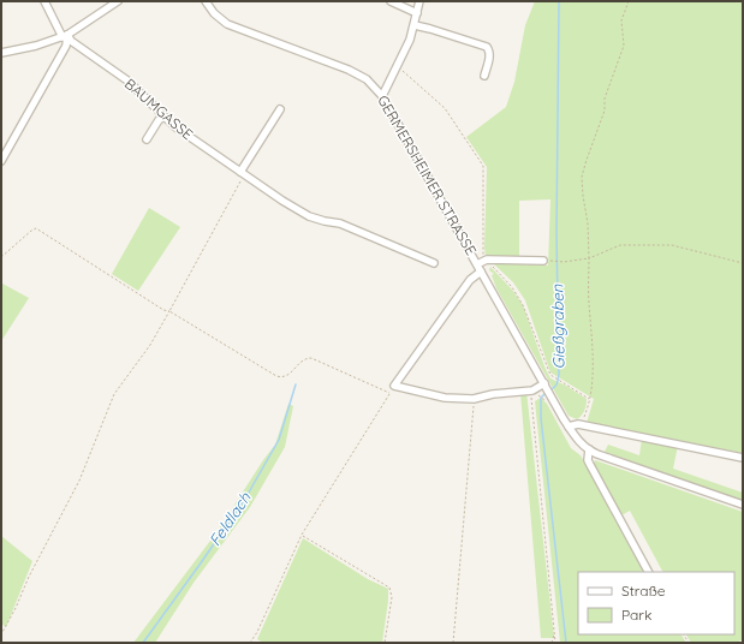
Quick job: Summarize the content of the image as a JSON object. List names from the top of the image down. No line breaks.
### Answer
{"streets":{"street":["BAUMGASSE","GERMERSHEIMER STRASSE"]},"water":["Gießgraben","Feldlach"],"legend":["Straße","Park"]}
